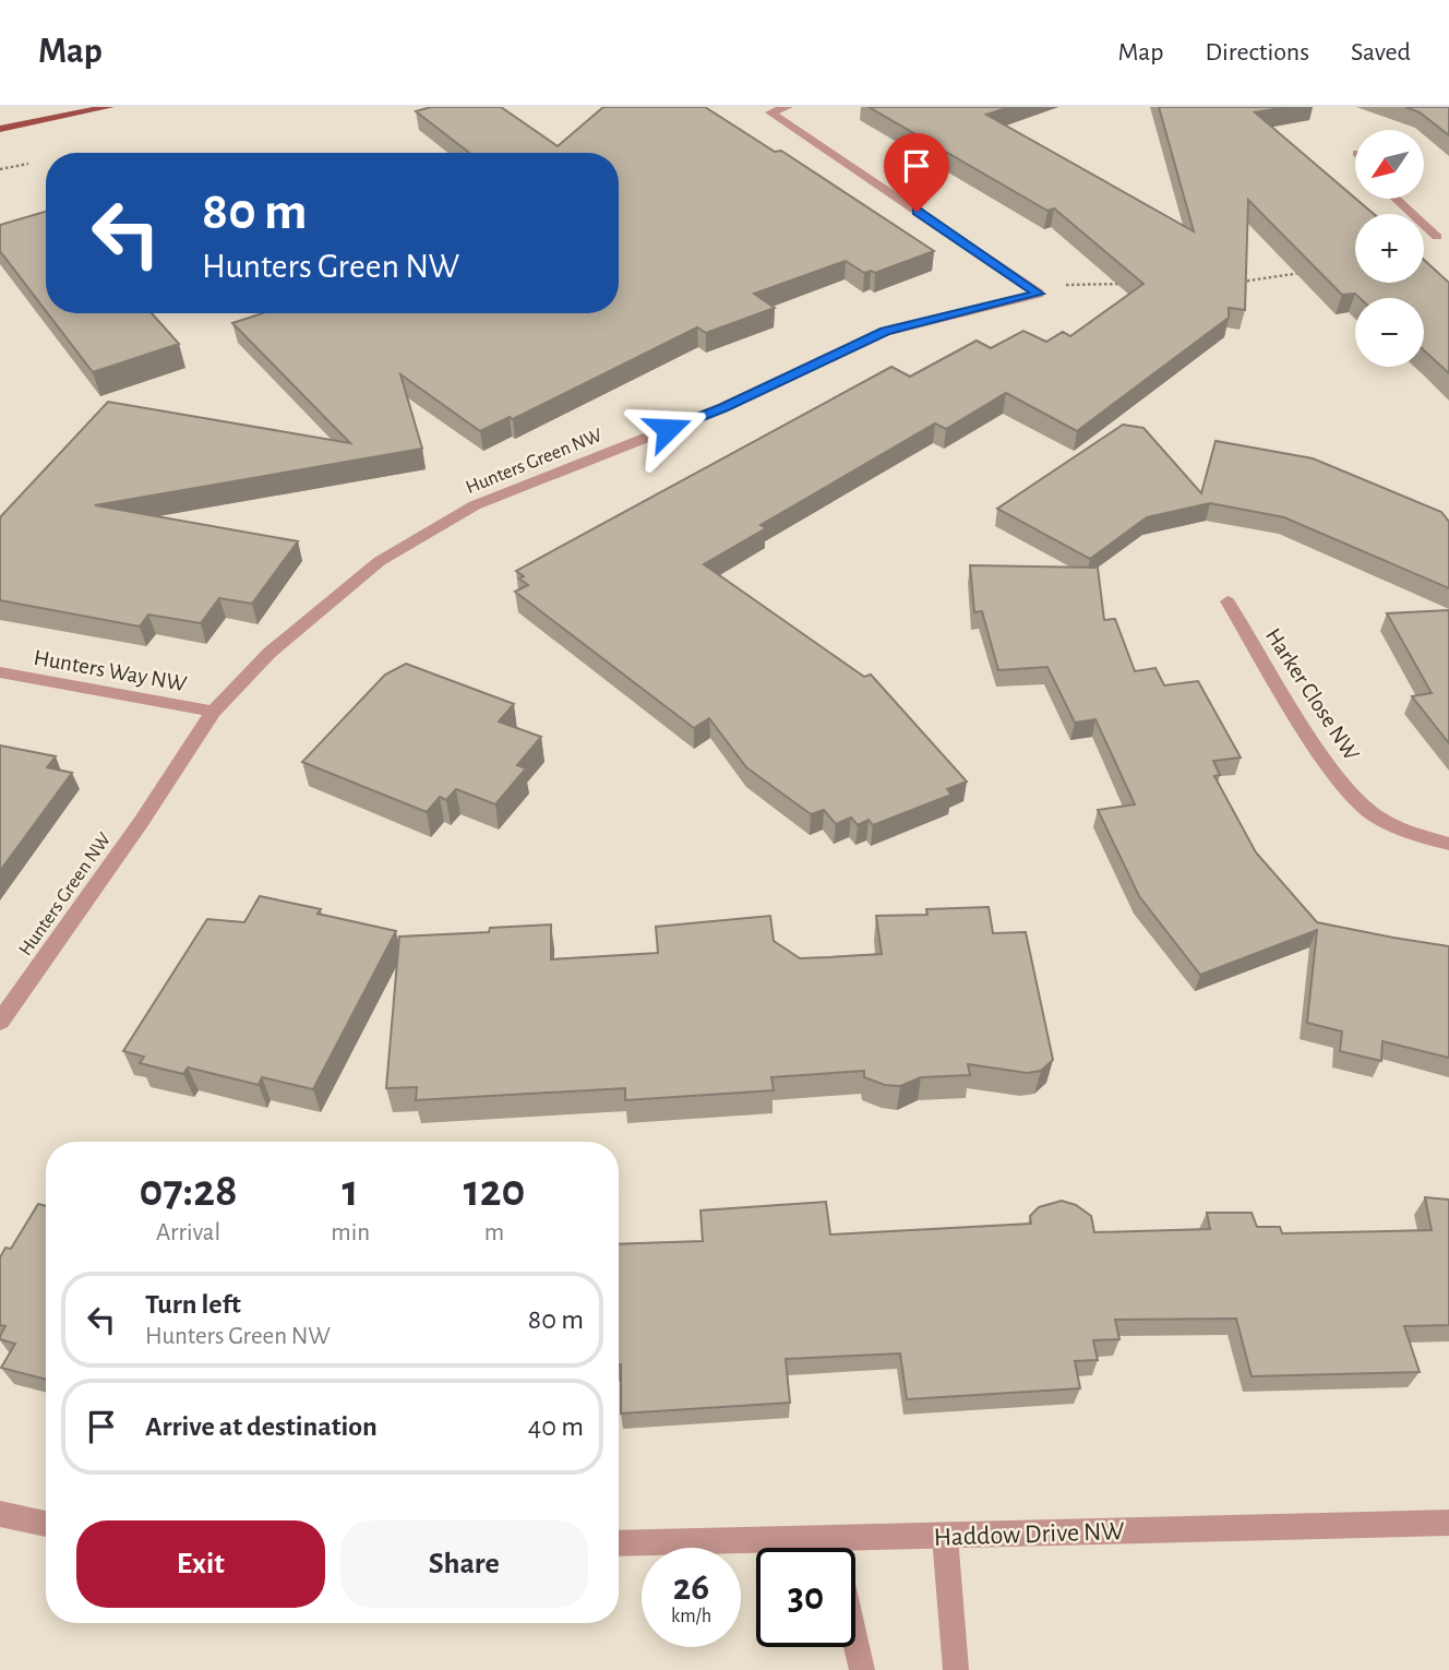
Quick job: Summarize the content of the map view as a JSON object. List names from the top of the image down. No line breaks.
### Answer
{"streets":{"street":["Hunters Green NW","Hunters Way NW","Harker Close NW","Haddow Drive NW"]},"crossings":[["Hunters Green NW","Hunters Way NW"]],"north":"bottom left","page":{"header":"Map","nav":["Map","Directions","Saved"],"map_buttons":["+","−"],"turn":["80 m","Hunters Green NW"],"eta":["07:28","Arrival","1","min","120","m"],"list":[{"name":"Turn left","note":"Hunters Green NW","value":"80 m"},{"name":"Arrive at destination","value":"40 m"}],"buttons":["Exit","Share"],"speed":"26 km/h","limit":"30"}}
